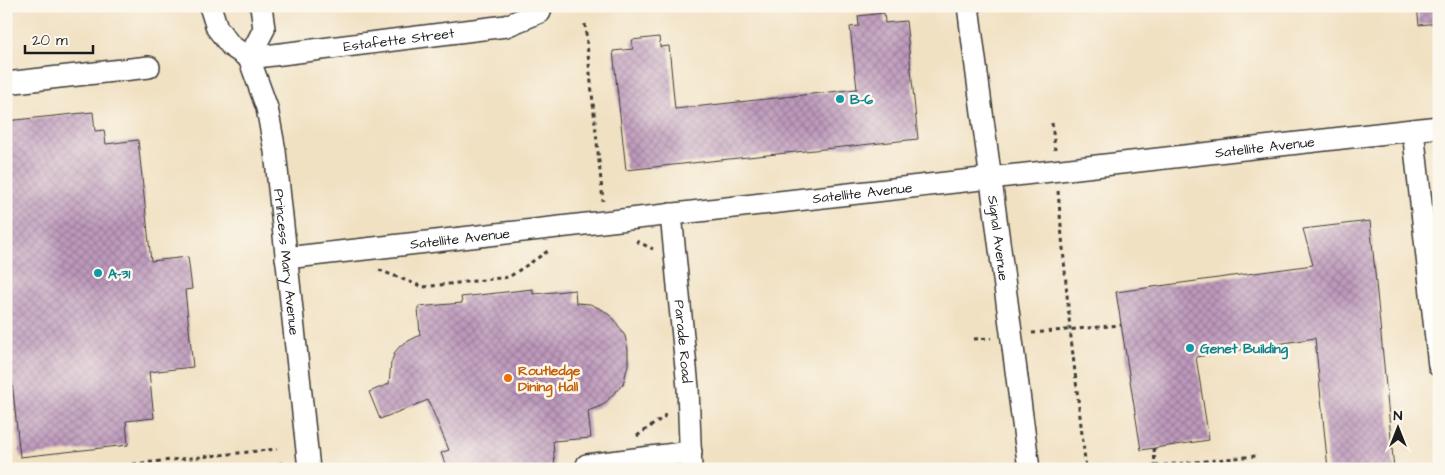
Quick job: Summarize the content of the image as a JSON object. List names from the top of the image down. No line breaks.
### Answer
{"streets":{"street":["Estafette Street","Satellite Avenue","Signal Avenue","Princess Mary Avenue","Parade Road"]},"crossings":[["Estafette Street","Princess Mary Avenue"],["Satellite Avenue","Signal Avenue"],["Satellite Avenue","Princess Mary Avenue"],["Satellite Avenue","Parade Road"]],"places":["B-6","A-31","Genet Building","Routledge Dining Hall"],"scale_bar":"20 m","north":"top"}
